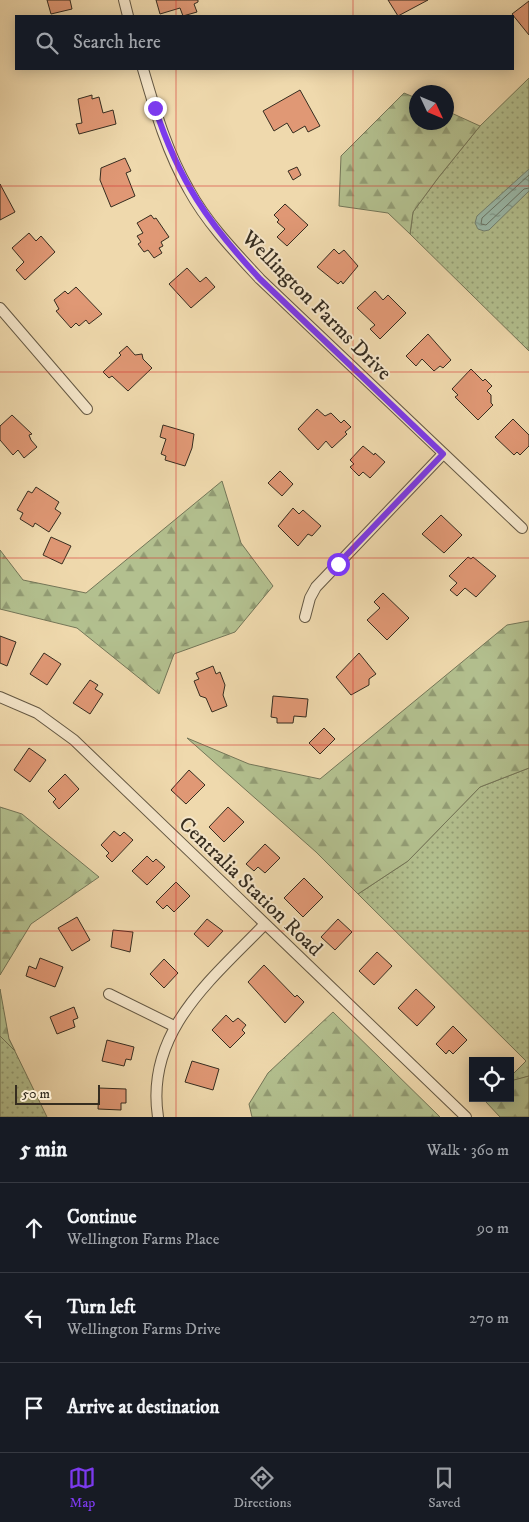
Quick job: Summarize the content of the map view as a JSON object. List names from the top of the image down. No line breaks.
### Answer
{"streets":{"street":["Wellington Farms Drive","Centralia Station Road"]},"scale_bar":"50 m","north":"bottom right","page":{"search":"Search here","scale":"50 m","heading":["5 min","Walk · 360 m"],"list":[["Continue","Wellington Farms Place","90 m"],["Turn left","Wellington Farms Drive","270 m"],"Arrive at destination"],"nav":["Map","Directions","Saved"]}}
